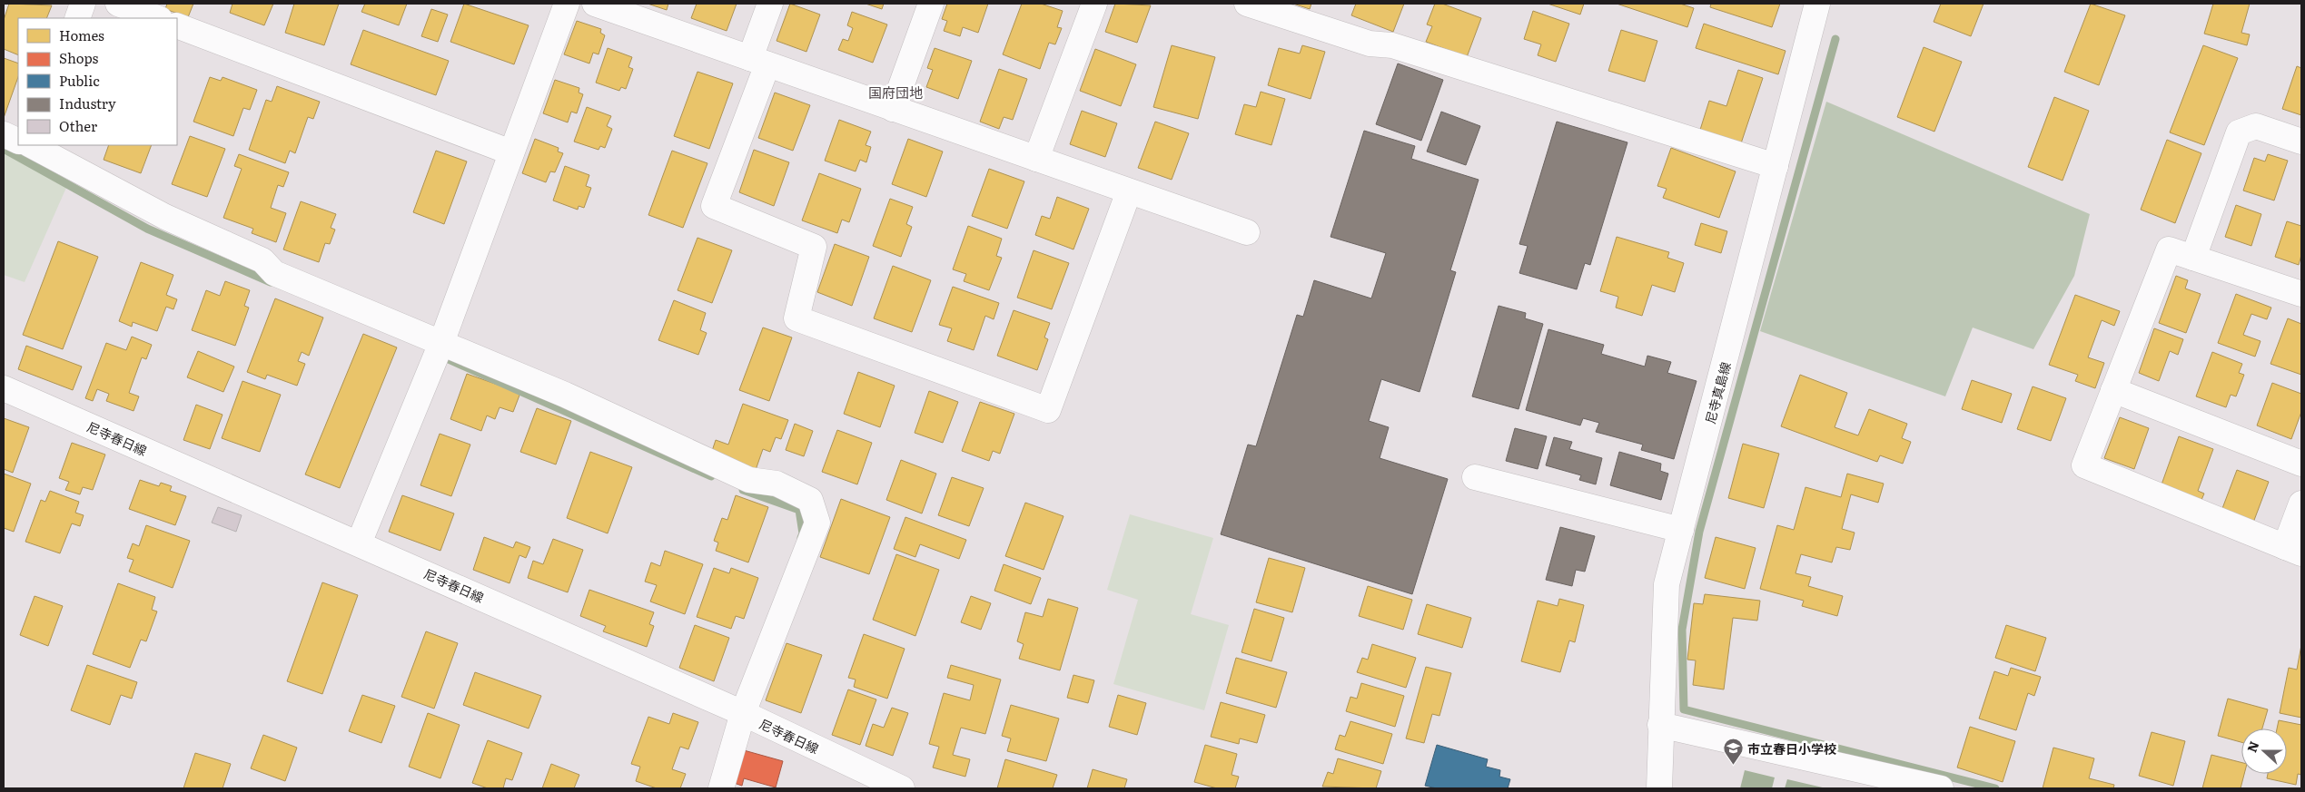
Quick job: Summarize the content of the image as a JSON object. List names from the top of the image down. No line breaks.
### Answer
{"streets":{"street":["尼寺真島線","尼寺春日線"]},"districts":["国府団地"],"places":{"school or university":["市立春日小学校"]},"legend":["Homes","Shops","Public","Industry","Other"],"north":"left"}
